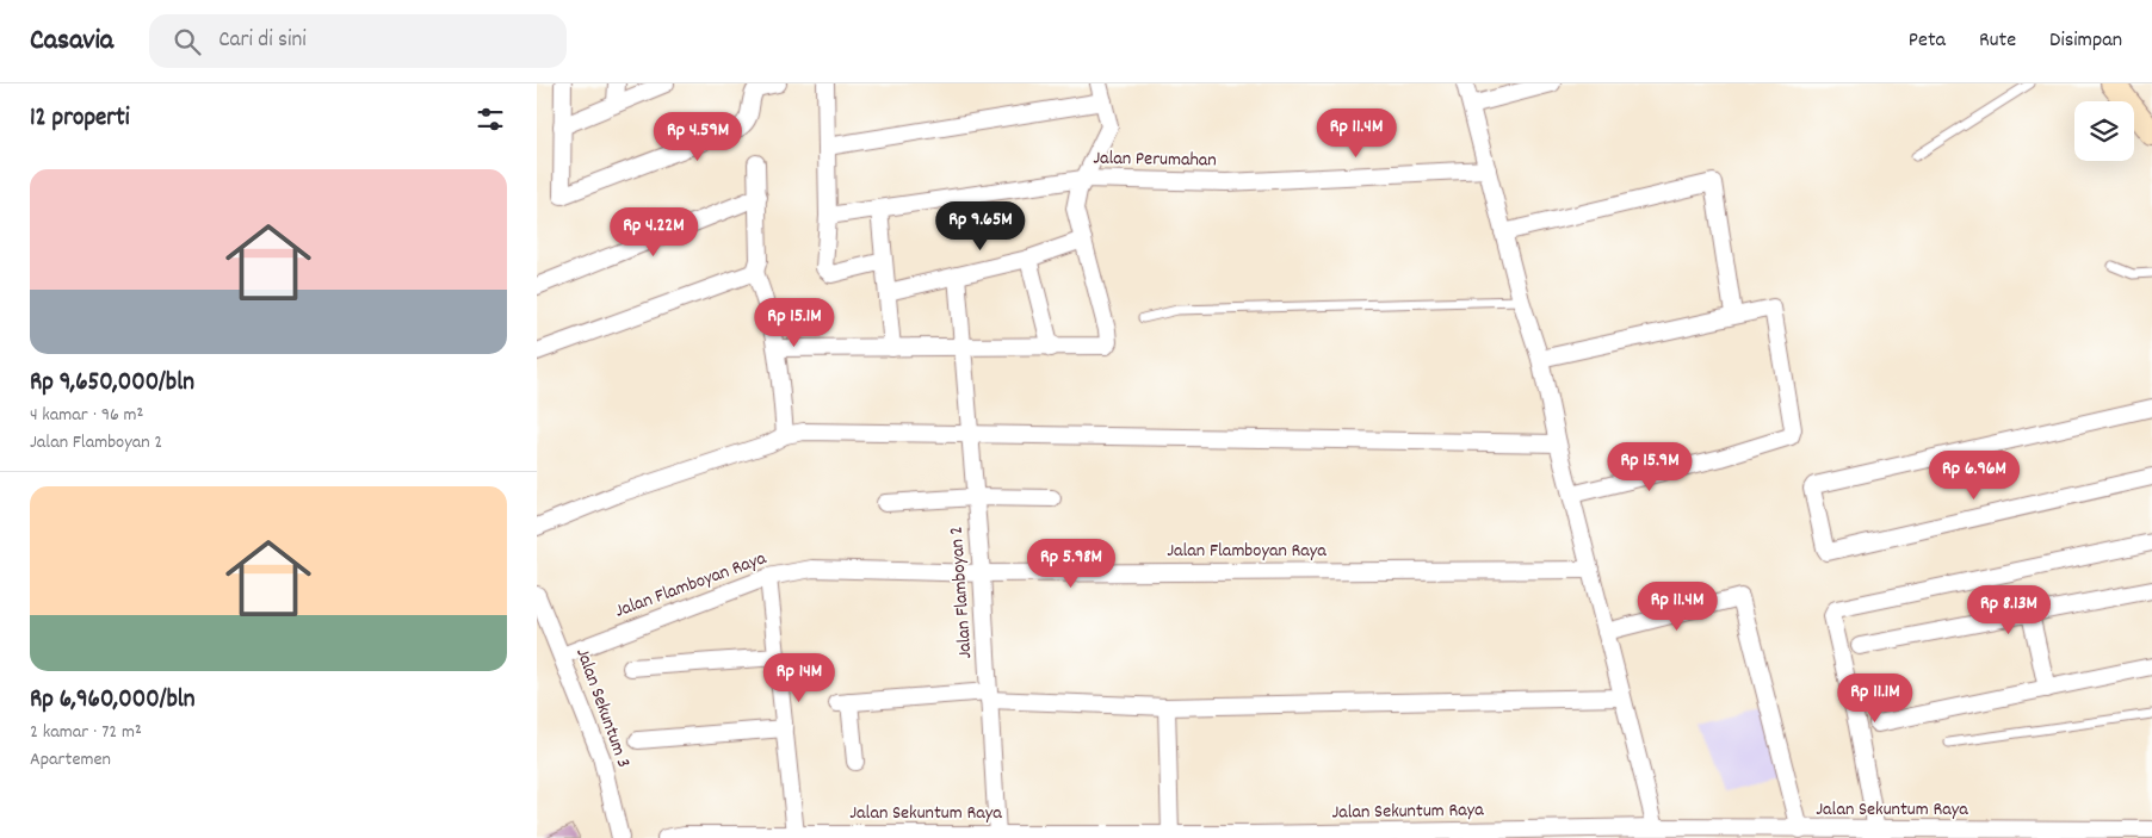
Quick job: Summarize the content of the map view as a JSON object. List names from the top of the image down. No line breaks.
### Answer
{"streets":{"street":["Jalan Perumahan","Jalan Flamboyan Raya","Jalan Flamboyan 2","Jalan Sekuntum 3","Jalan Sekuntum Raya"]},"crossings":[["Jalan Flamboyan Raya","Jalan Flamboyan 2"],["Jalan Flamboyan Raya","Jalan Sekuntum 3"],["Jalan Flamboyan 2","Jalan Sekuntum Raya"]],"page":{"header":"Casavia","search":"Cari di sini","nav":["Peta","Rute","Disimpan"],"heading":"12 properti","price":["Rp 11.4M","Rp 4.59M","Rp 9.65M","Rp 4.22M","Rp 15.1M","Rp 15.9M","Rp 6.96M","Rp 5.98M","Rp 11.4M","Rp 8.13M","Rp 14M","Rp 11.1M"],"list":[{"name":"Rp 9,650,000/bln","note":"4 kamar · 96 m² · Jalan Flamboyan 2"},{"name":"Rp 6,960,000/bln","note":"2 kamar · 72 m² · Apartemen"}]}}
